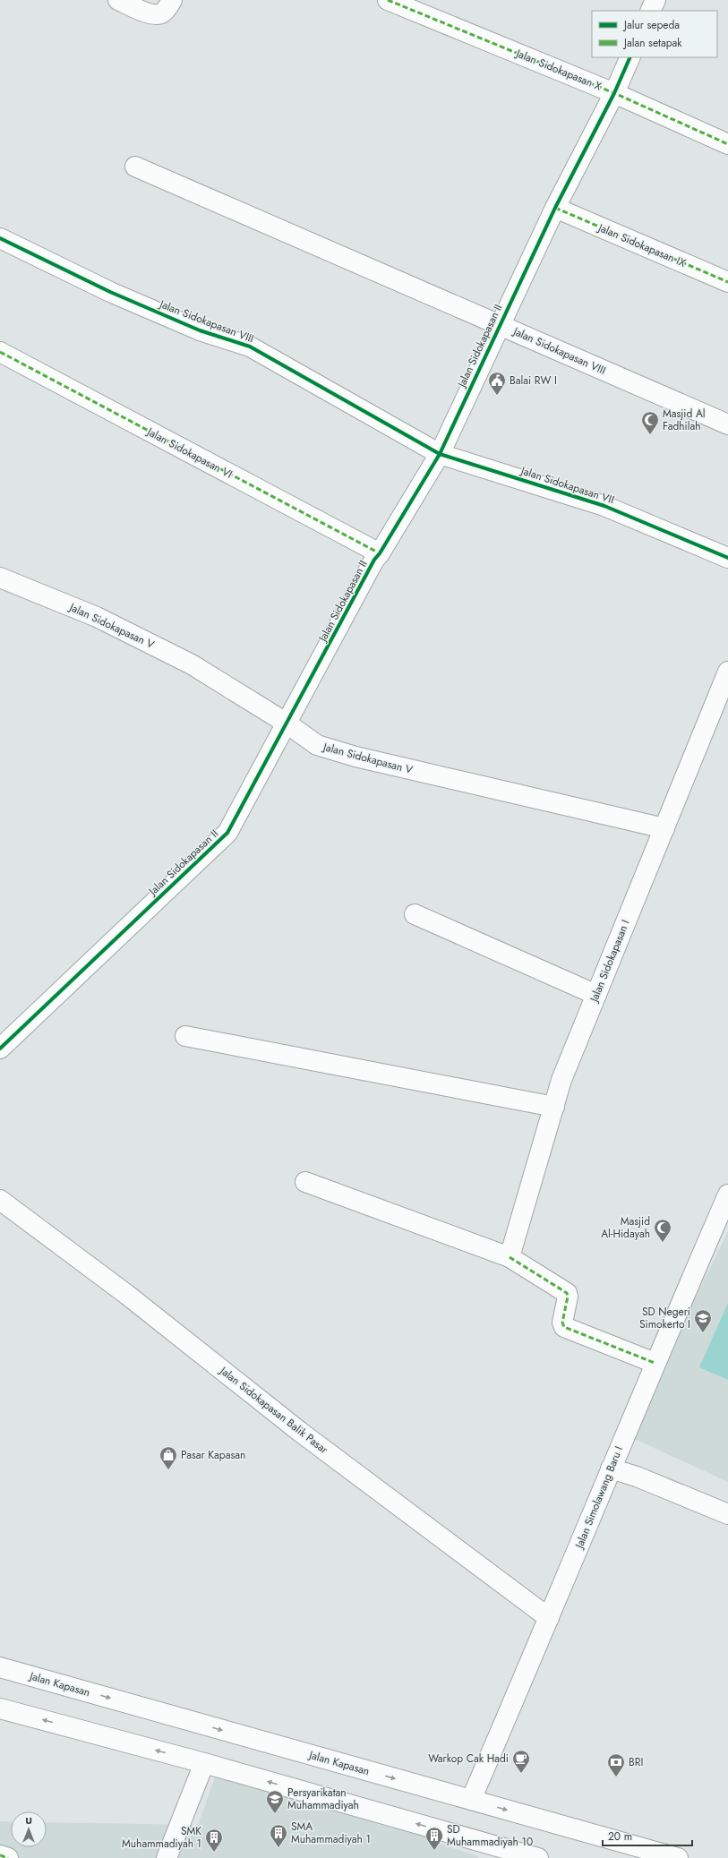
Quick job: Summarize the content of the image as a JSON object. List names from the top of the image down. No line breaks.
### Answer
{"streets":{"street":["Jalan Sidokapasan X","Jalan Sidokapasan IX","Jalan Sidokapasan VIII","Jalan Sidokapasan II","Jalan Sidokapasan VI","Jalan Sidokapasan VII","Jalan Sidokapasan V","Jalan Sidokapasan I","Jalan Sidokapasan Balik Pasar","Jalan Simolawang Baru I","Jalan Kapasan"]},"crossings":[["Jalan Sidokapasan X","Jalan Sidokapasan II"],["Jalan Sidokapasan IX","Jalan Sidokapasan II"],["Jalan Sidokapasan VIII","Jalan Sidokapasan II"],["Jalan Sidokapasan VIII","Jalan Sidokapasan VII"],["Jalan Sidokapasan II","Jalan Sidokapasan VI"],["Jalan Sidokapasan II","Jalan Sidokapasan VII"],["Jalan Sidokapasan II","Jalan Sidokapasan V"],["Jalan Sidokapasan V","Jalan Sidokapasan I"],["Jalan Sidokapasan Balik Pasar","Jalan Simolawang Baru I"],["Jalan Simolawang Baru I","Jalan Kapasan"]],"places":{"public building":["Balai RW I"],"mosque":["Masjid Al Fadhilah","Masjid Al-Hidayah"],"school or university":["SD Negeri Simokerto I","Persyarikatan Muhammadiyah"],"shop":["Pasar Kapasan"],"cafe":["Warkop Cak Hadi"],"bank":["BRI"],"building":["SMA Muhammadiyah 1","SD Muhammadiyah 10","SMK Muhammadiyah 1"]},"legend":["Jalur sepeda","Jalan setapak"],"scale_bar":"20 m","north":"top"}
